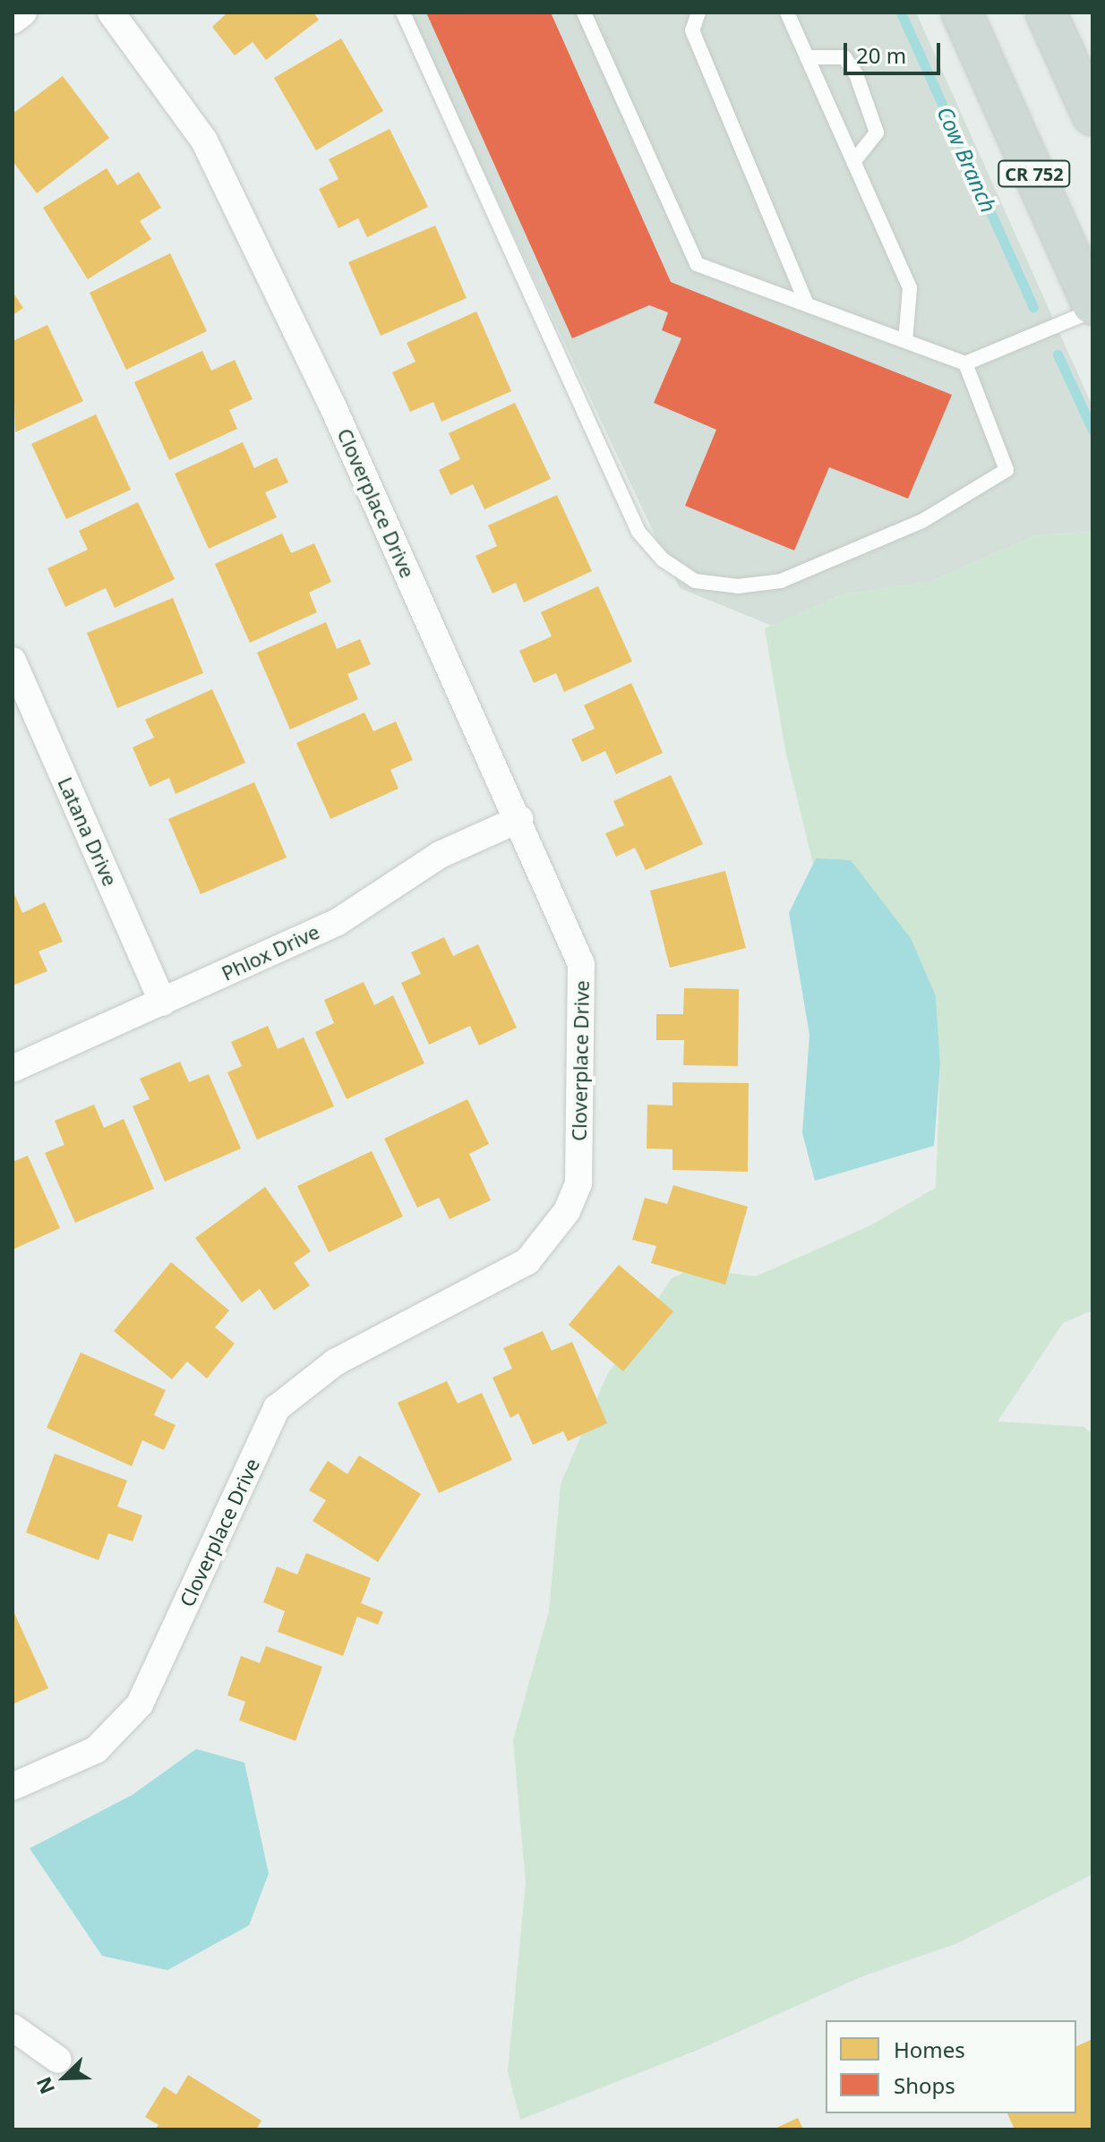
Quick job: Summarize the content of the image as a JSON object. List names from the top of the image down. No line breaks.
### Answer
{"streets":{"main road":["CR 752"],"street":["Cloverplace Drive","Latana Drive","Phlox Drive"]},"crossings":[["Cloverplace Drive","Phlox Drive"],["Latana Drive","Phlox Drive"]],"water":["Cow Branch"],"legend":["Homes","Shops"],"scale_bar":"20 m","north":"bottom left"}
